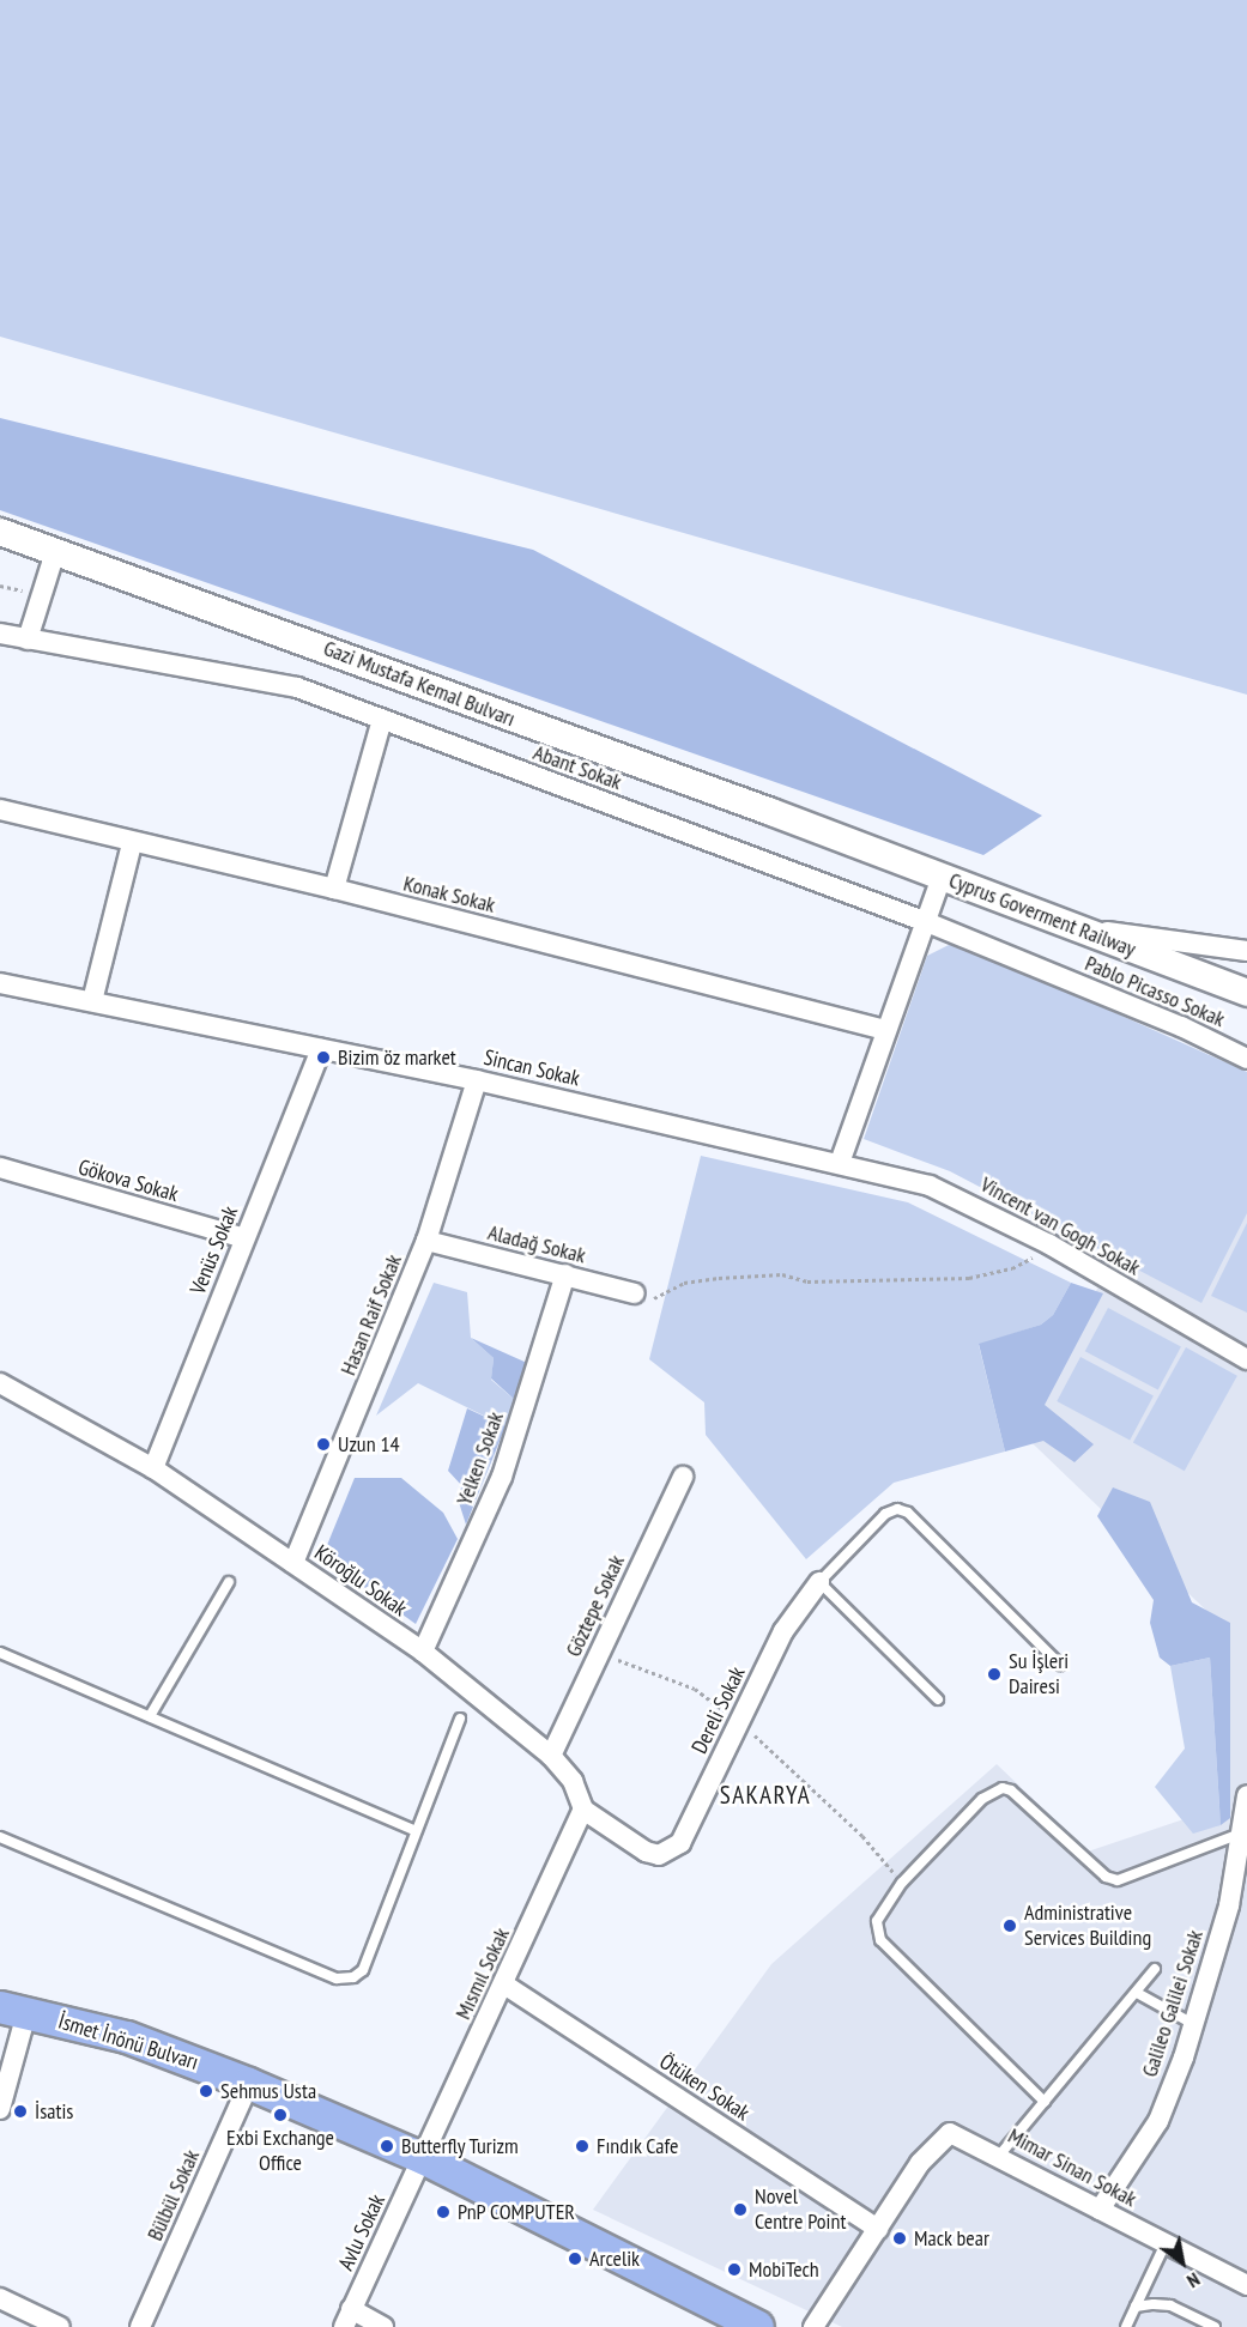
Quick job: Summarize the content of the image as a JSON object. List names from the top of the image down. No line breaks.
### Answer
{"streets":{"main road":["Gazi Mustafa Kemal Bulvarı","Cyprus Goverment Railway","İsmet İnönü Bulvarı"],"street":["Abant Sokak","Konak Sokak","Pablo Picasso Sokak","Sincan Sokak","Gökova Sokak","Vincent van Gogh Sokak","Aladağ Sokak","Venüs Sokak","Hasan Raif Sokak","Yelken Sokak","Köroğlu Sokak","Göztepe Sokak","Dereli Sokak","Mısmıl Sokak","Galileo Galilei Sokak","Ötüken Sokak","Mimar Sinan Sokak","Bülbül Sokak","Avlu Sokak"]},"crossings":[["Gazi Mustafa Kemal Bulvarı","Cyprus Goverment Railway"],["Abant Sokak","Pablo Picasso Sokak"],["Sincan Sokak","Vincent van Gogh Sokak"],["Sincan Sokak","Venüs Sokak"],["Sincan Sokak","Hasan Raif Sokak"],["Gökova Sokak","Venüs Sokak"],["Aladağ Sokak","Hasan Raif Sokak"],["Aladağ Sokak","Yelken Sokak"],["Venüs Sokak","Köroğlu Sokak"],["Hasan Raif Sokak","Köroğlu Sokak"],["Yelken Sokak","Köroğlu Sokak"],["Köroğlu Sokak","Göztepe Sokak"],["Köroğlu Sokak","Dereli Sokak"],["Köroğlu Sokak","Mısmıl Sokak"],["Dereli Sokak","Mısmıl Sokak"],["Mısmıl Sokak","İsmet İnönü Bulvarı"],["Mısmıl Sokak","Ötüken Sokak"],["Mısmıl Sokak","Avlu Sokak"],["Galileo Galilei Sokak","Mimar Sinan Sokak"],["İsmet İnönü Bulvarı","Bülbül Sokak"],["İsmet İnönü Bulvarı","Avlu Sokak"],["Ötüken Sokak","Mimar Sinan Sokak"]],"districts":["SAKARYA"],"places":["Bizim öz market","Uzun 14","Su İşleri Dairesi","Administrative Services Building","Sehmus Usta","İsatis","Exbi Exchange Office","Butterfly Turizm","Fındık Cafe","Novel Centre Point","PnP COMPUTER","Mack bear","Arcelik","MobiTech"],"north":"bottom right"}
